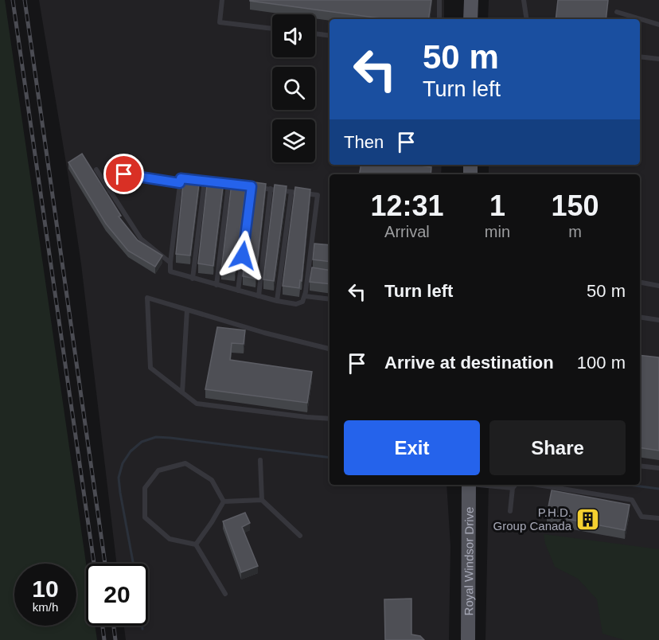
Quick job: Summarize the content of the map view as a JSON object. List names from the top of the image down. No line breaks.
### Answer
{"streets":{"main road":["Royal Windsor Drive"]},"places":{"building":["P.H.D. Group Canada"]},"page":{"turn":["50 m","Turn left"],"then":"Then","eta":["12:31","Arrival","1","min","150","m"],"list":[{"name":"Turn left","value":"50 m"},{"name":"Arrive at destination","value":"100 m"}],"buttons":["Exit","Share"],"speed":"10 km/h","limit":"20"}}
